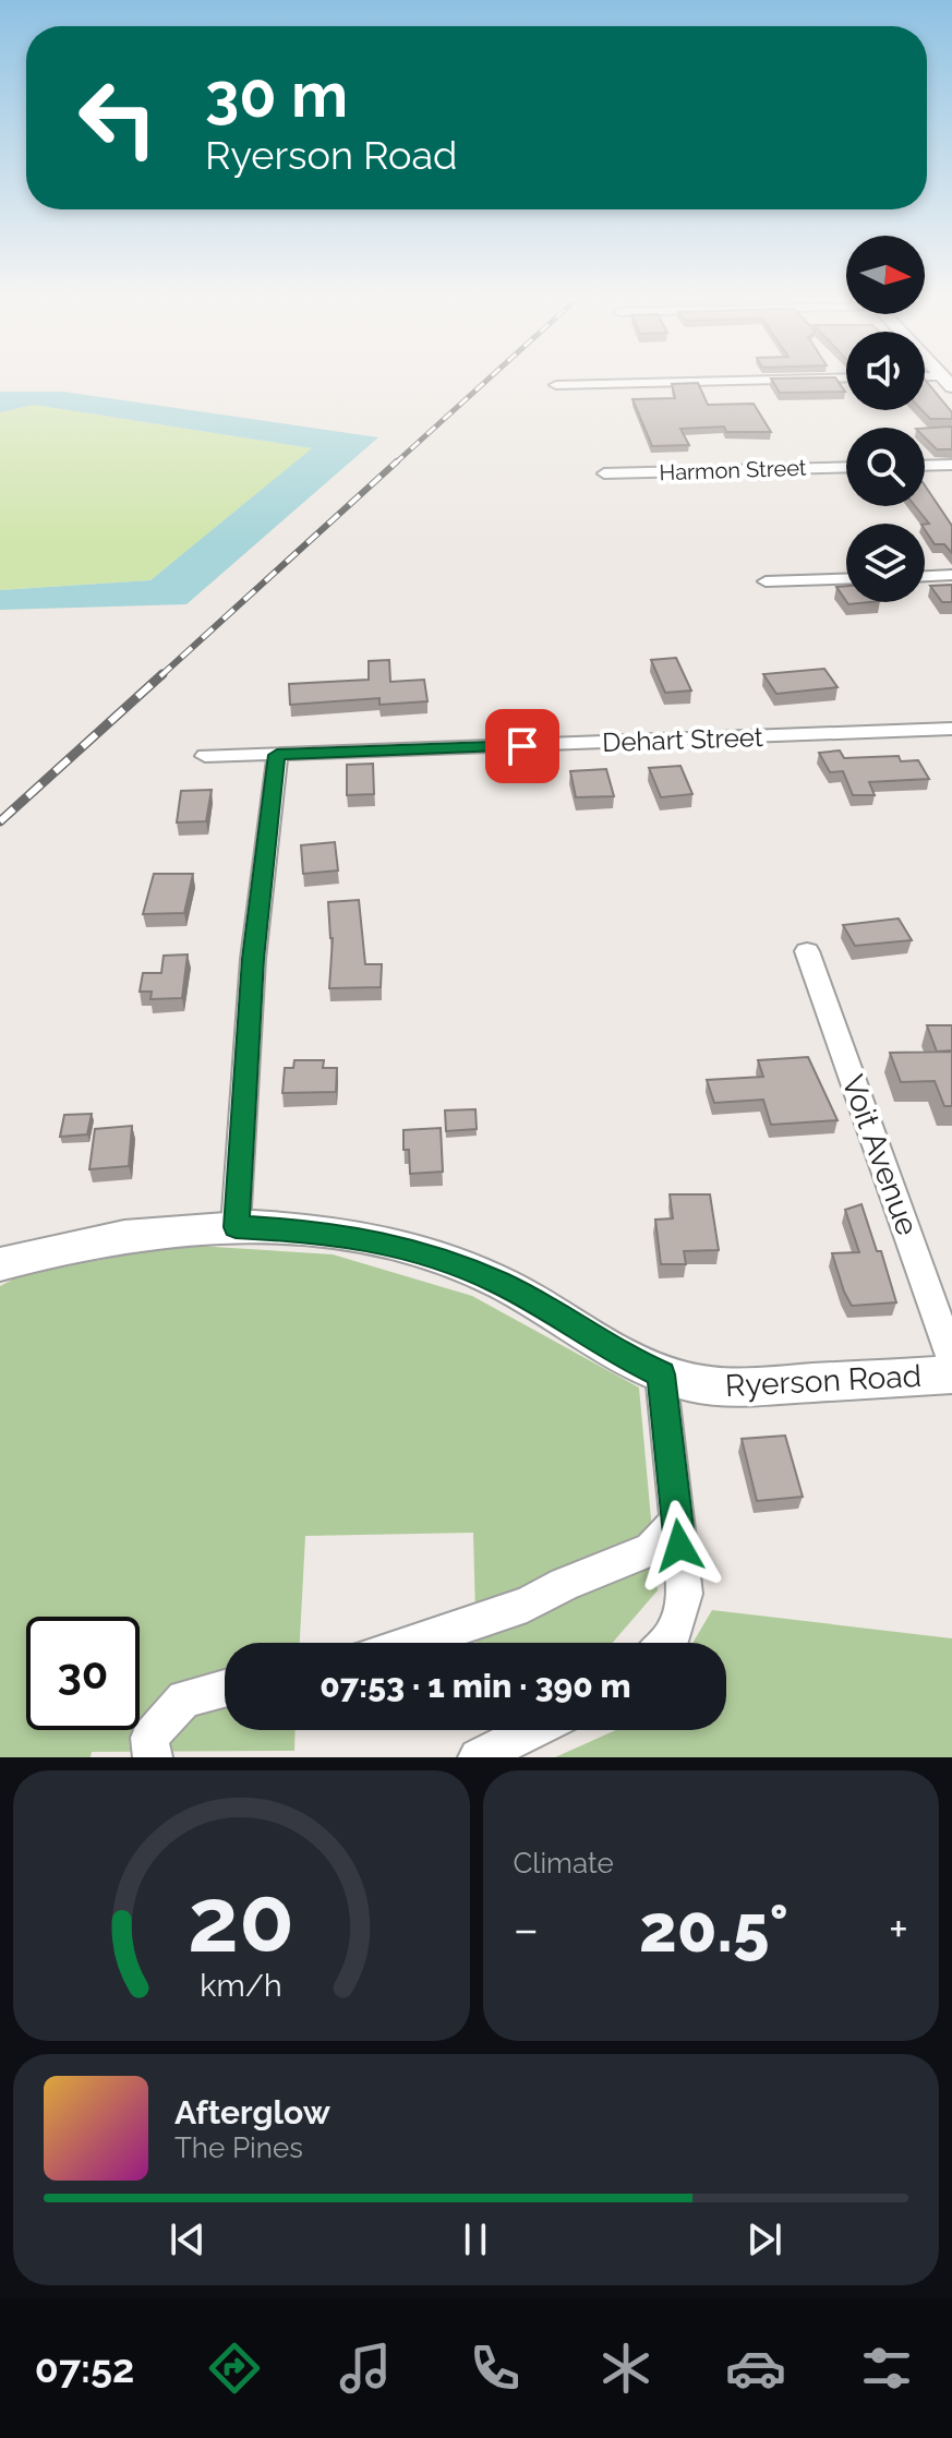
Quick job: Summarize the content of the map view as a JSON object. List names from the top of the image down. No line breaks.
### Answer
{"streets":{"street":["Harmon Street","Dehart Street","Voit Avenue","Ryerson Road"]},"north":"right","page":{"turn":["30 m","Ryerson Road"],"limit":"30","trip":"07:53 · 1 min · 390 m","tile":"Climate","heat":["−","20.5°","+"],"song":["Afterglow","The Pines"],"tabs":"07:52","gauge":["20","km/h"]}}
